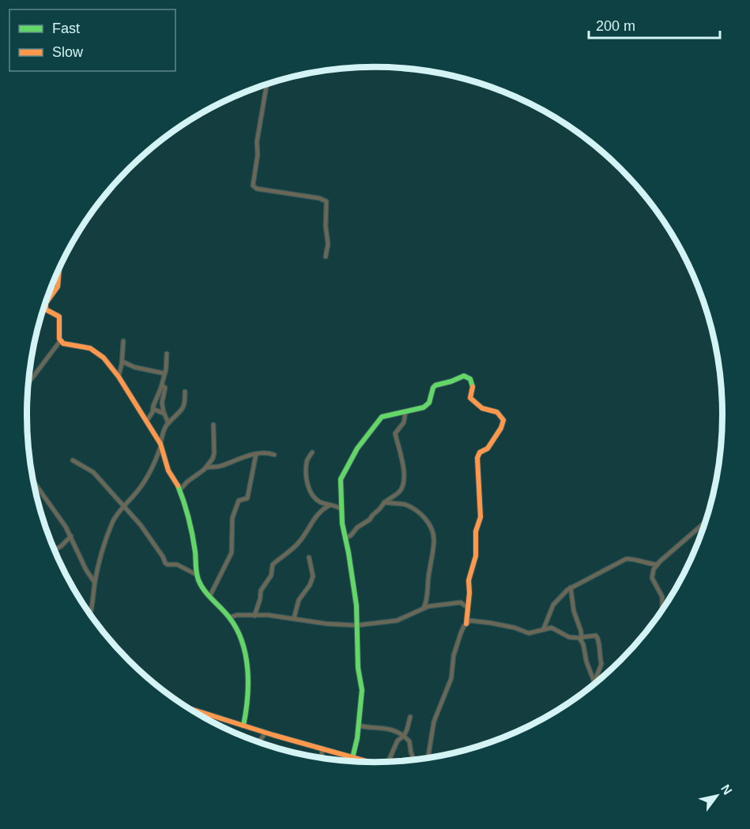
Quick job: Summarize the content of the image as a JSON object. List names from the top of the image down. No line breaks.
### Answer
{"legend":["Fast","Slow"],"scale_bar":"200 m","north":"top right"}
